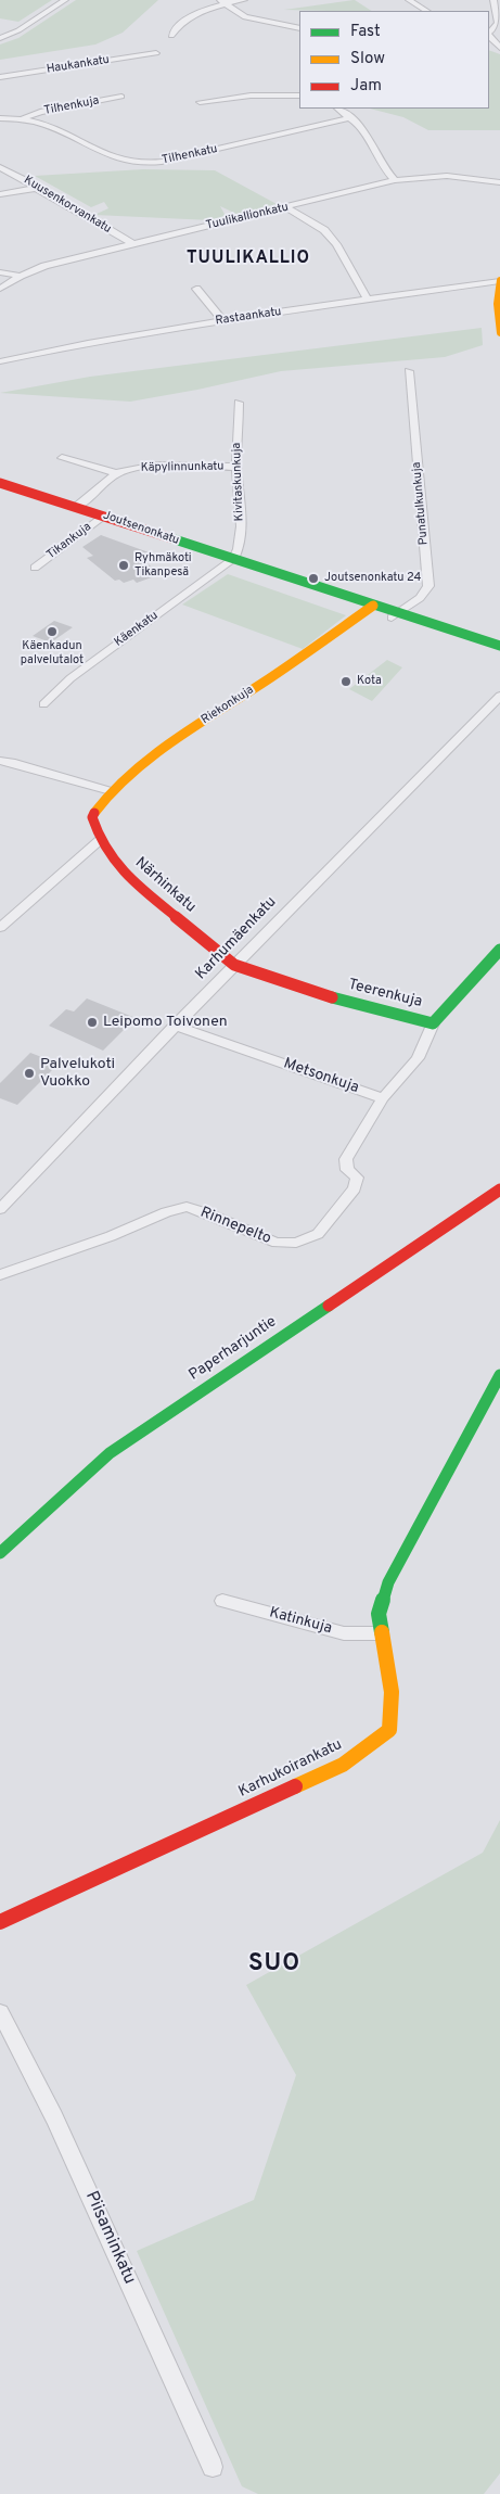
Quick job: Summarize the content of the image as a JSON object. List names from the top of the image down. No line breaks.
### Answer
{"streets":{"street":["Haukankatu","Tilhenkuja","Tilhenkatu","Kuusenkorvankatu","Tuulikallionkatu","Rastaankatu","Käpylinnunkatu","Kivitaskunkuja","Punatulkunkuja","Joutsenonkatu","Tikankuja","Käenkatu","Riekonkuja","Närhinkatu","Karhumäenkatu","Teerenkuja","Metsonkuja","Rinnepelto","Paperharjuntie","Katinkuja","Karhukoirankatu","Piisaminkatu"]},"crossings":[["Tilhenkuja","Tilhenkatu"],["Kuusenkorvankatu","Tuulikallionkatu"],["Käpylinnunkatu","Kivitaskunkuja"],["Käpylinnunkatu","Joutsenonkatu"],["Kivitaskunkuja","Joutsenonkatu"],["Kivitaskunkuja","Käenkatu"],["Punatulkunkuja","Joutsenonkatu"],["Joutsenonkatu","Tikankuja"],["Joutsenonkatu","Käenkatu"],["Joutsenonkatu","Riekonkuja"],["Riekonkuja","Närhinkatu"],["Närhinkatu","Karhumäenkatu"],["Närhinkatu","Teerenkuja"],["Karhumäenkatu","Teerenkuja"],["Karhumäenkatu","Metsonkuja"],["Metsonkuja","Rinnepelto"],["Katinkuja","Karhukoirankatu"]],"districts":["TUULIKALLIO","SUO"],"places":["Ryhmäkoti Tikanpesä","Joutsenonkatu 24","Käenkadun palvelutalot","Kota","Leipomo Toivonen","Palvelukoti Vuokko"],"legend":["Fast","Slow","Jam"]}
